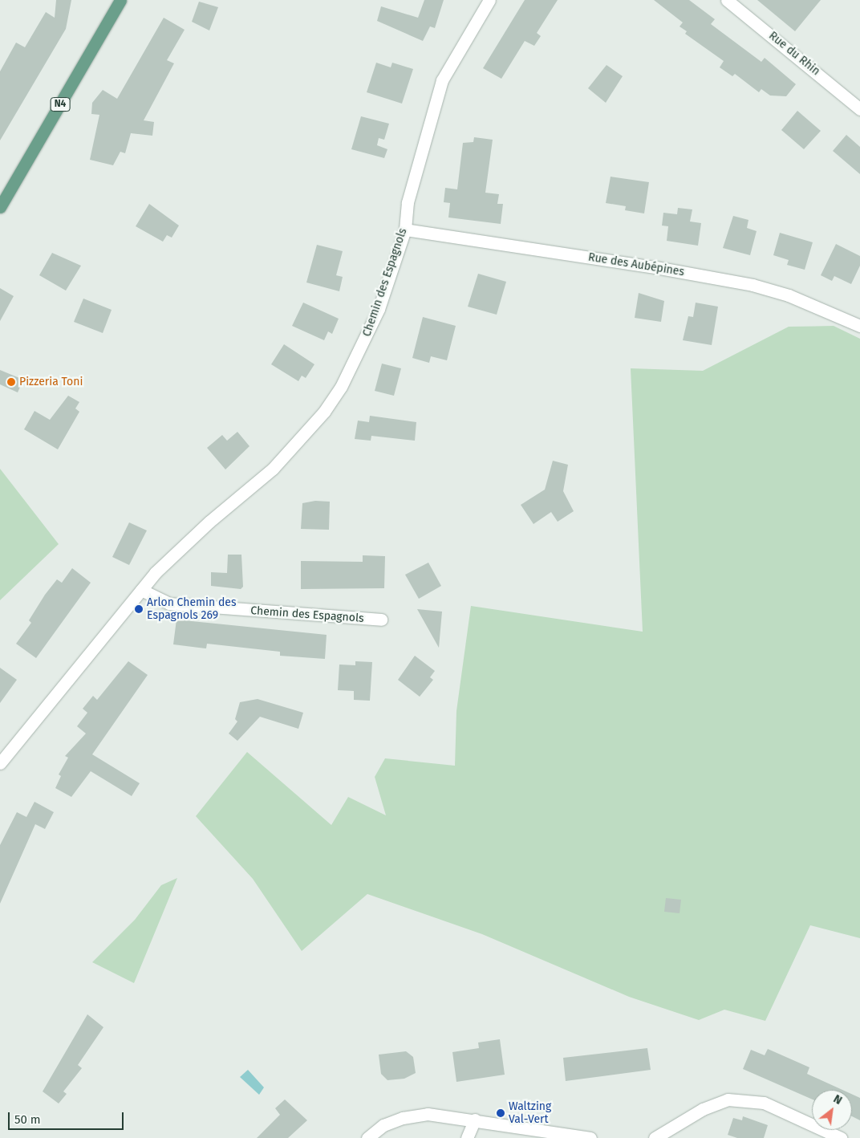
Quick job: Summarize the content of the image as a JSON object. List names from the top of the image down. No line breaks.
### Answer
{"streets":{"main road":["N4"],"street":["Rue du Rhin","Rue des Aubépines","Chemin des Espagnols"]},"crossings":[["Rue des Aubépines","Chemin des Espagnols"]],"places":["Pizzeria Toni","Arlon Chemin des Espagnols 269","Waltzing Val-Vert"],"scale_bar":"50 m","north":"top right"}
